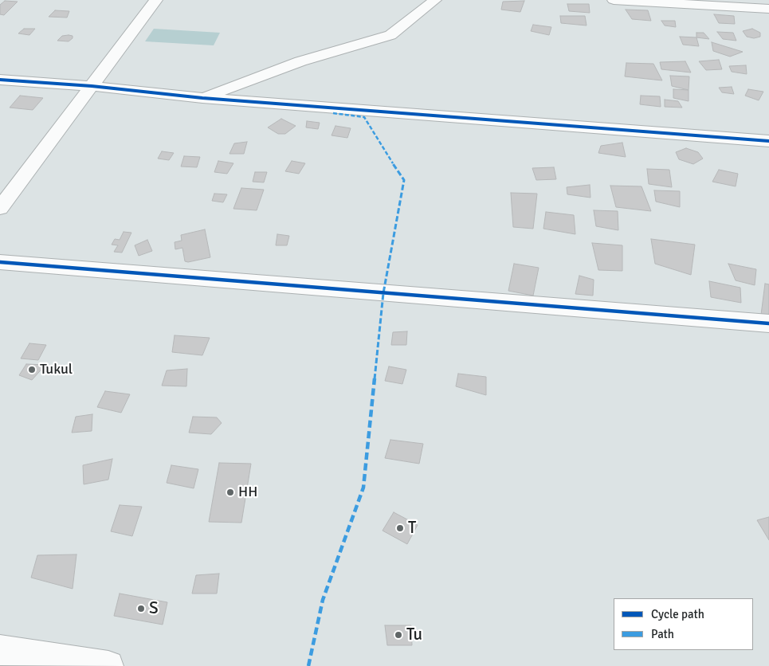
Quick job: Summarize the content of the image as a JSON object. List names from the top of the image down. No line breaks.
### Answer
{"places":["Tukul","HH","T","S","Tu"],"legend":["Cycle path","Path"]}
